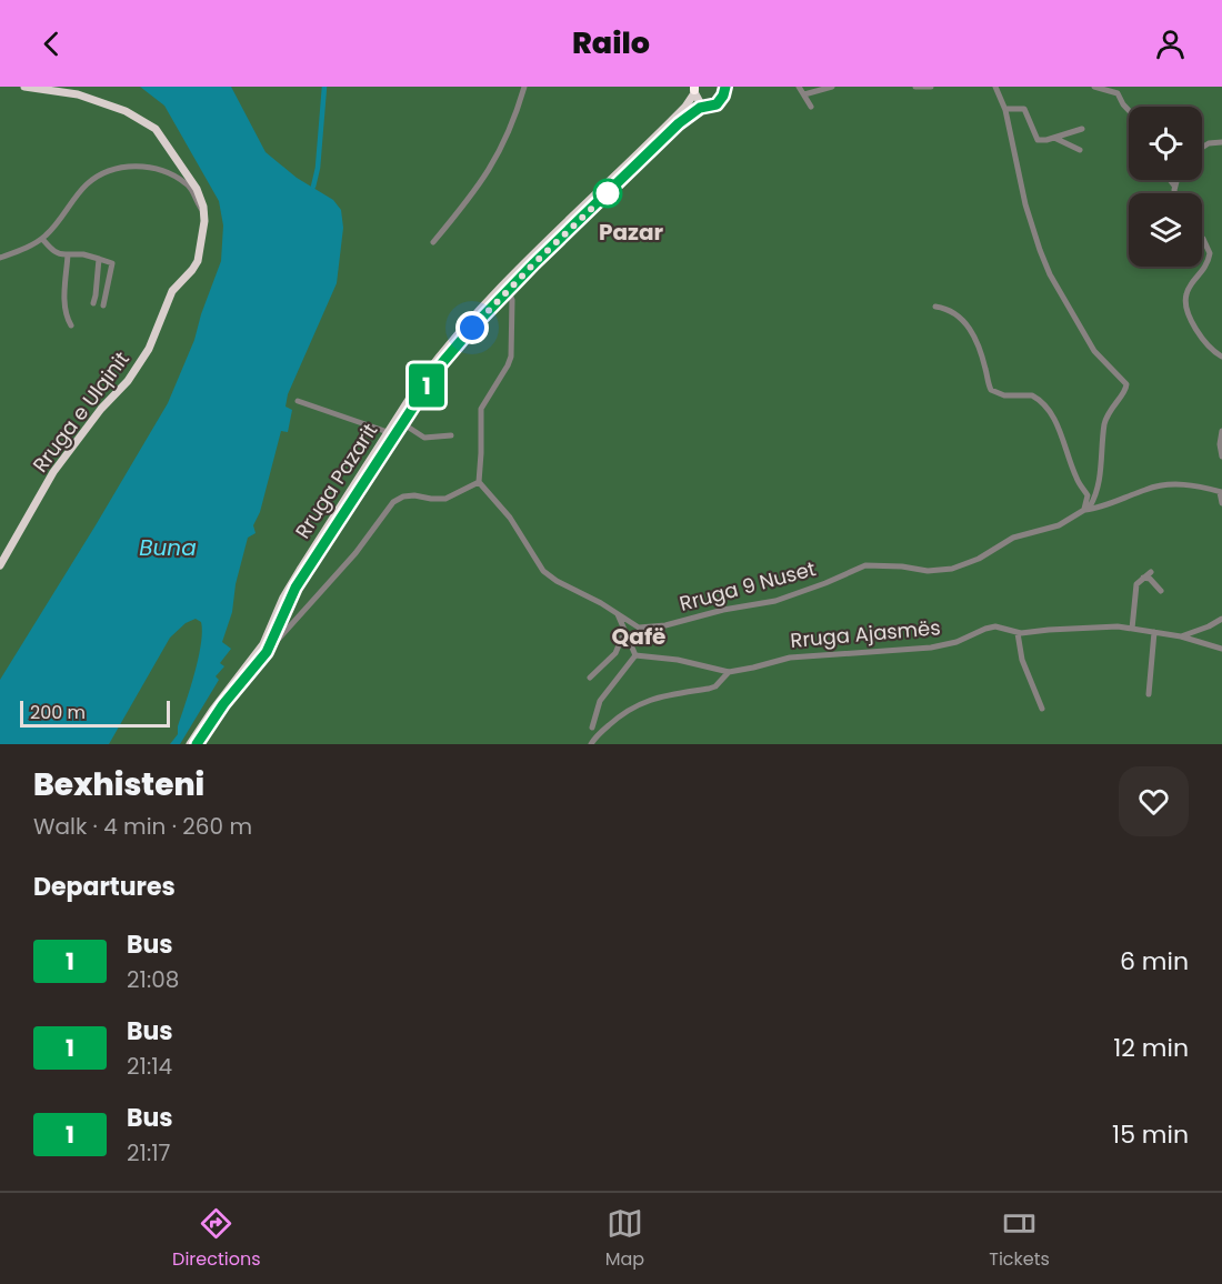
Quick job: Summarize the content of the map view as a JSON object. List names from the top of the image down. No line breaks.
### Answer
{"streets":{"main road":["Rruga e Ulqinit","Rruga Pazarit"],"street":["Rruga 9 Nuset","Rruga Ajasmës"]},"districts":["Pazar","Qafë"],"water":["Buna"],"lines":["bus line 1"],"scale_bar":"200 m","page":{"header":"Railo","on_map":"1","scale":"200 m","heading":[["Bexhisteni","Walk · 4 min · 260 m"],"Departures"],"list":[{"mark":"1","name":"Bus","note":"21:08","value":"6 min"},{"mark":"1","name":"Bus","note":"21:14","value":"12 min"},{"mark":"1","name":"Bus","note":"21:17","value":"15 min"}],"tabs":["Directions","Map","Tickets"]}}
